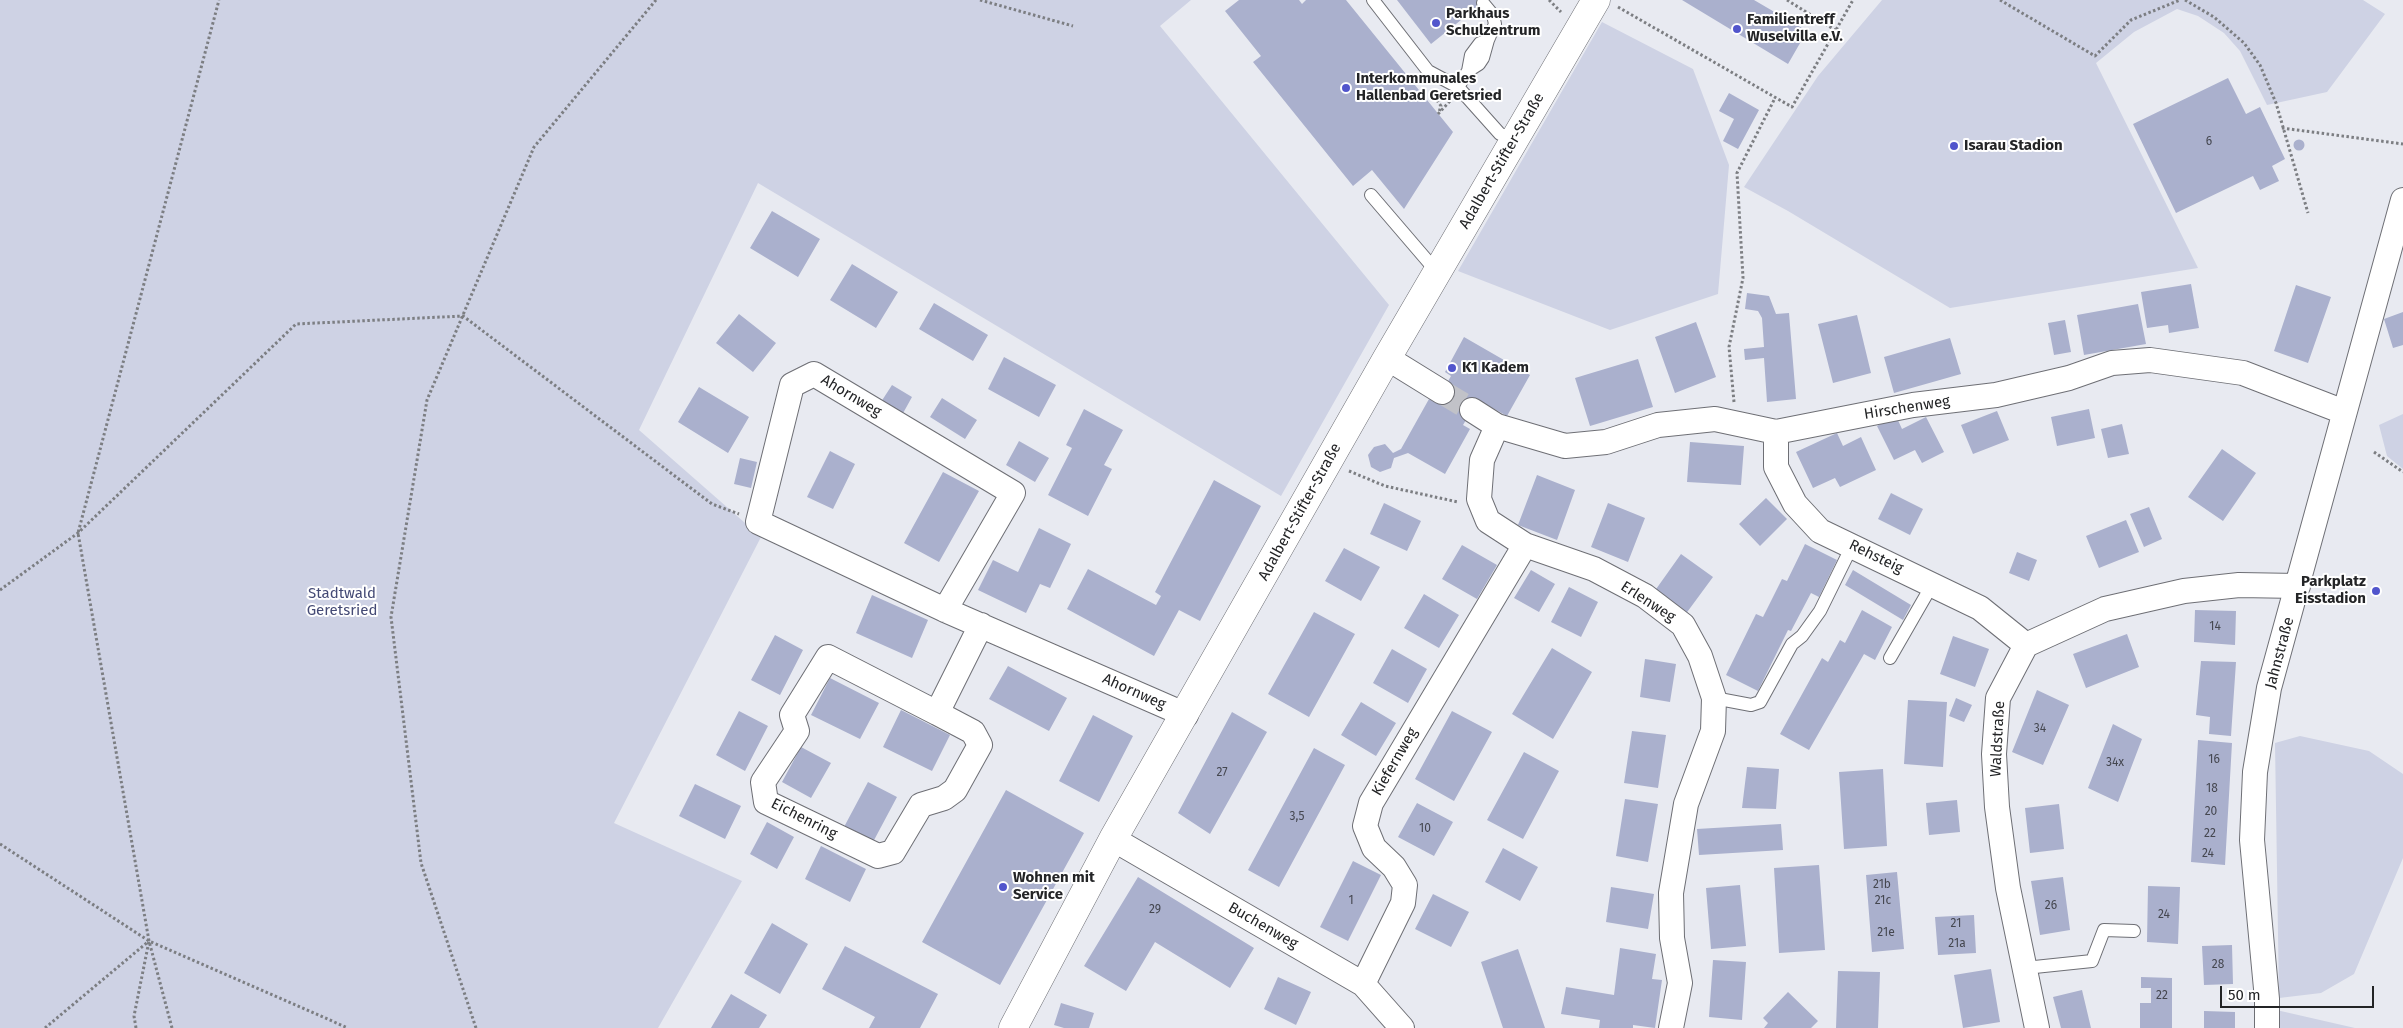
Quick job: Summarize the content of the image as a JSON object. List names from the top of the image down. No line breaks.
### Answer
{"streets":{"street":["Adalbert-Stifter-Straße","Ahornweg","Hirschenweg","Rehsteig","Erlenweg","Jahnstraße","Waldstraße","Kiefernweg","Eichenring","Buchenweg"]},"crossings":[["Adalbert-Stifter-Straße","Ahornweg"],["Adalbert-Stifter-Straße","Buchenweg"],["Hirschenweg","Rehsteig"],["Hirschenweg","Erlenweg"],["Hirschenweg","Jahnstraße"],["Rehsteig","Waldstraße"],["Erlenweg","Kiefernweg"],["Kiefernweg","Buchenweg"]],"parks":["Stadtwald Geretsried"],"places":["Parkhaus Schulzentrum","Familientreff Wuselvilla e.V.","Interkommunales Hallenbad Geretsried","Isarau Stadion","K1 Kadem","Parkplatz Eisstadion","Wohnen mit Service"],"house_numbers":["6","14","34","16","34x","27","18","20","3,5","10","22","24","21b","1","21c","26","29","24","21","21e","21a","28","22"],"scale_bar":"50 m"}
